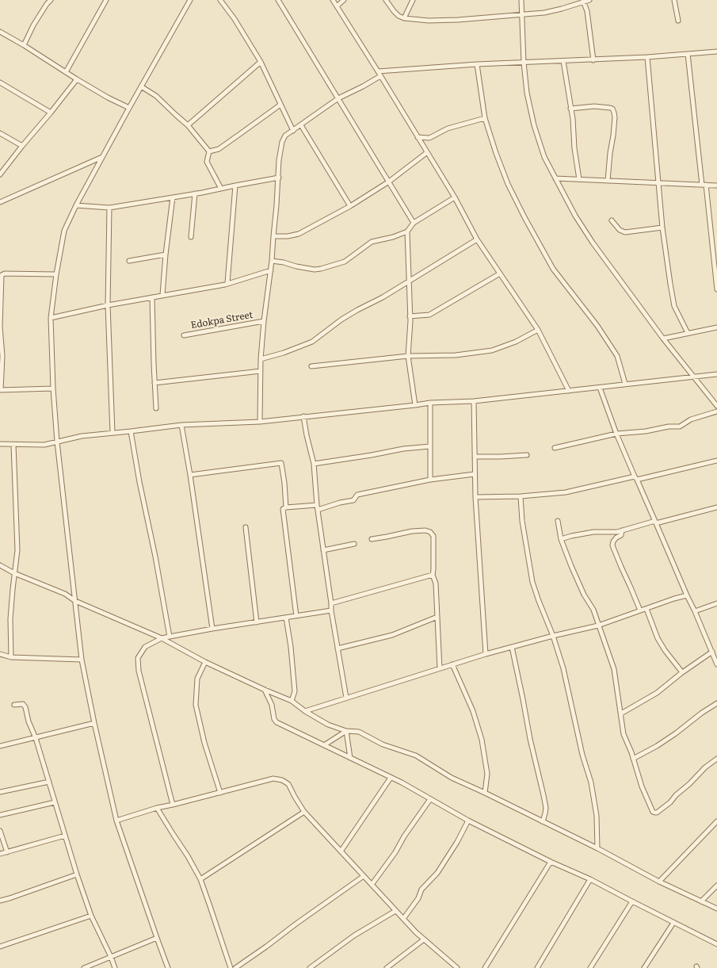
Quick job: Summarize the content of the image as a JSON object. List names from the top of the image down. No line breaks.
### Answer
{"streets":{"street":["Edokpa Street"]}}
